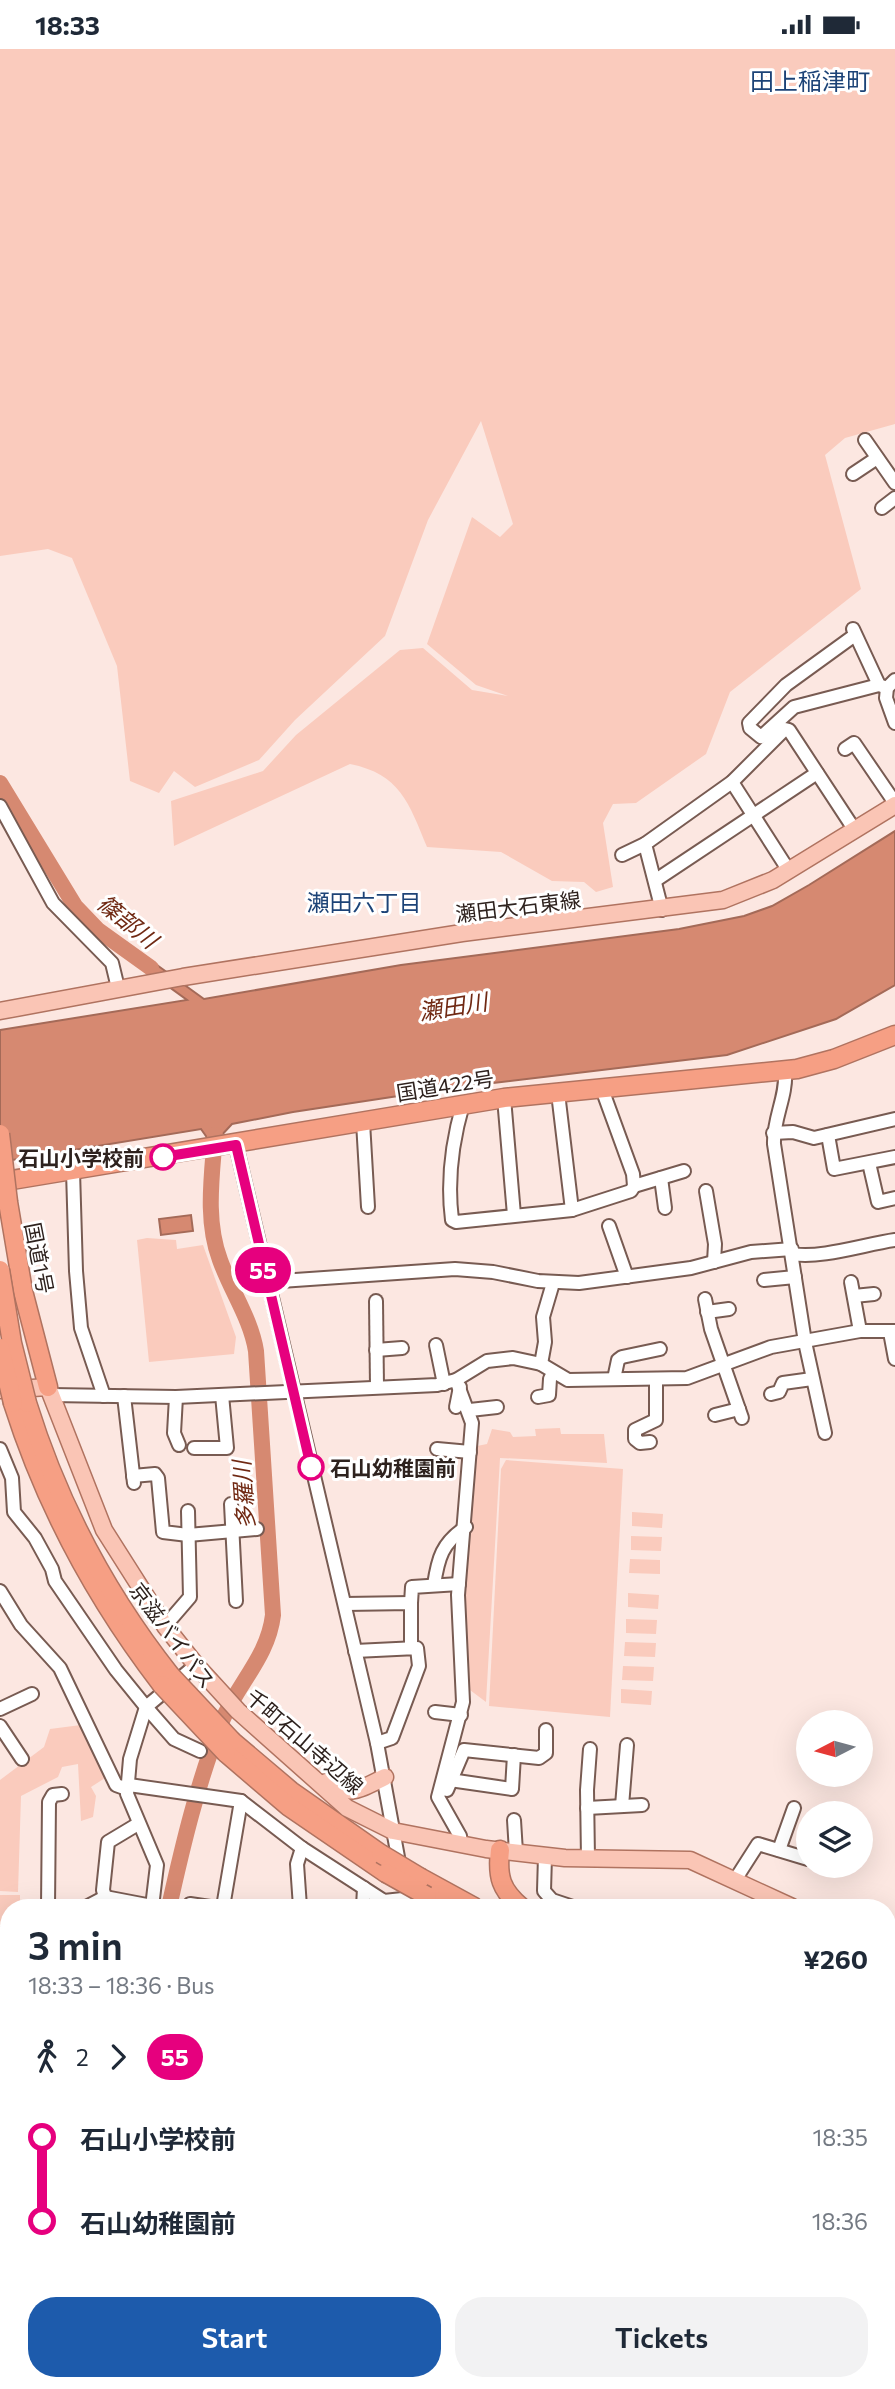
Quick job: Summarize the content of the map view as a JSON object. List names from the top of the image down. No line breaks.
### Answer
{"streets":{"highway":["国道422号","国道1号","京滋バイパス"],"main road":["瀬田大石東線","千町石山寺辺線"]},"crossings":[["国道1号","京滋バイパス"],["国道1号","千町石山寺辺線"]],"districts":["田上稲津町","瀬田六丁目"],"water":["篠部川","瀬田川","多羅川"],"places":["石山小学校前","石山幼稚園前"],"lines":["bus line 55"],"north":"left","page":{"status":"18:33","on_map":"55","heading":["3 min","18:33 – 18:36 · Bus","¥260"],"legs":["2","55"],"list":[{"name":"石山小学校前","value":"18:35"},{"name":"石山幼稚園前","value":"18:36"}],"buttons":["Start","Tickets"]}}
